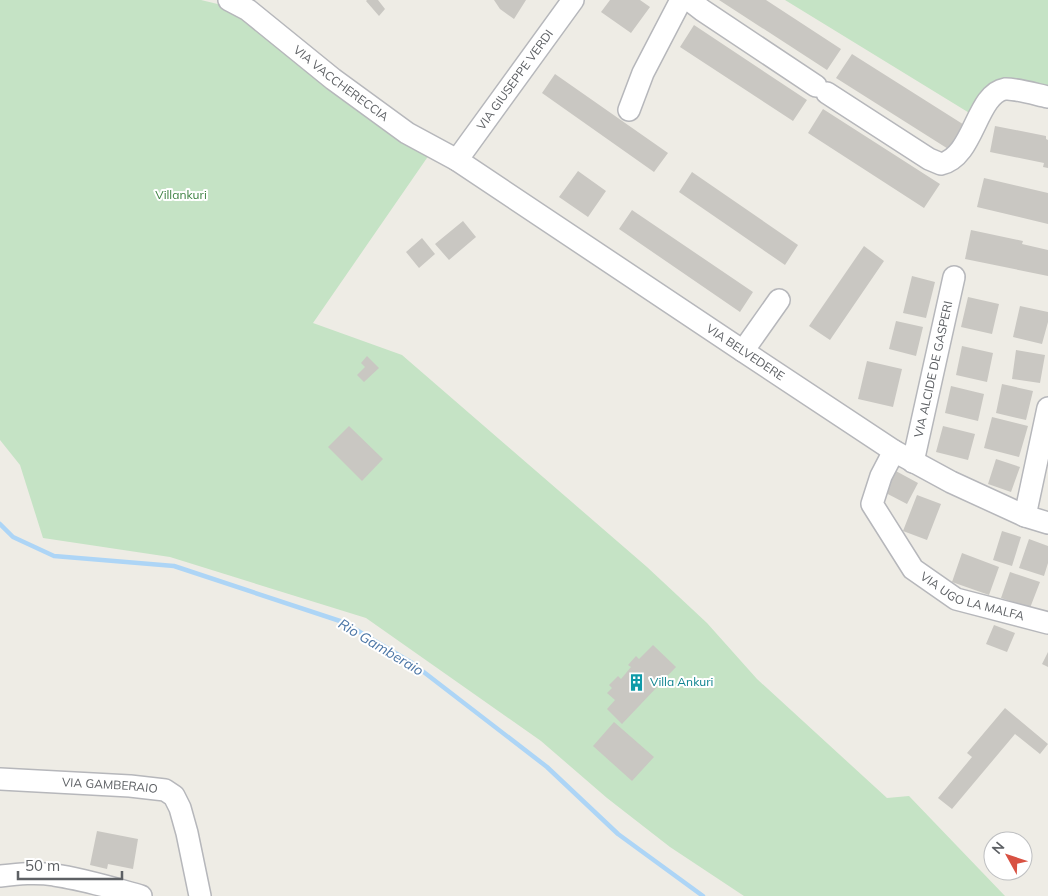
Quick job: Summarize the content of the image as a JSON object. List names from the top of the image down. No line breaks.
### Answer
{"streets":{"street":["VIA GIUSEPPE VERDI","VIA VACCHERECCIA","VIA BELVEDERE","VIA ALCIDE DE GASPERI","VIA UGO LA MALFA","VIA GAMBERAIO"]},"crossings":[["VIA GIUSEPPE VERDI","VIA VACCHERECCIA"],["VIA GIUSEPPE VERDI","VIA BELVEDERE"],["VIA VACCHERECCIA","VIA BELVEDERE"],["VIA BELVEDERE","VIA ALCIDE DE GASPERI"],["VIA BELVEDERE","VIA UGO LA MALFA"]],"water":["Rio Gamberaio"],"parks":["Villankuri"],"places":{"building":["Villa Ankuri"]},"scale_bar":"50 m","north":"top left"}
